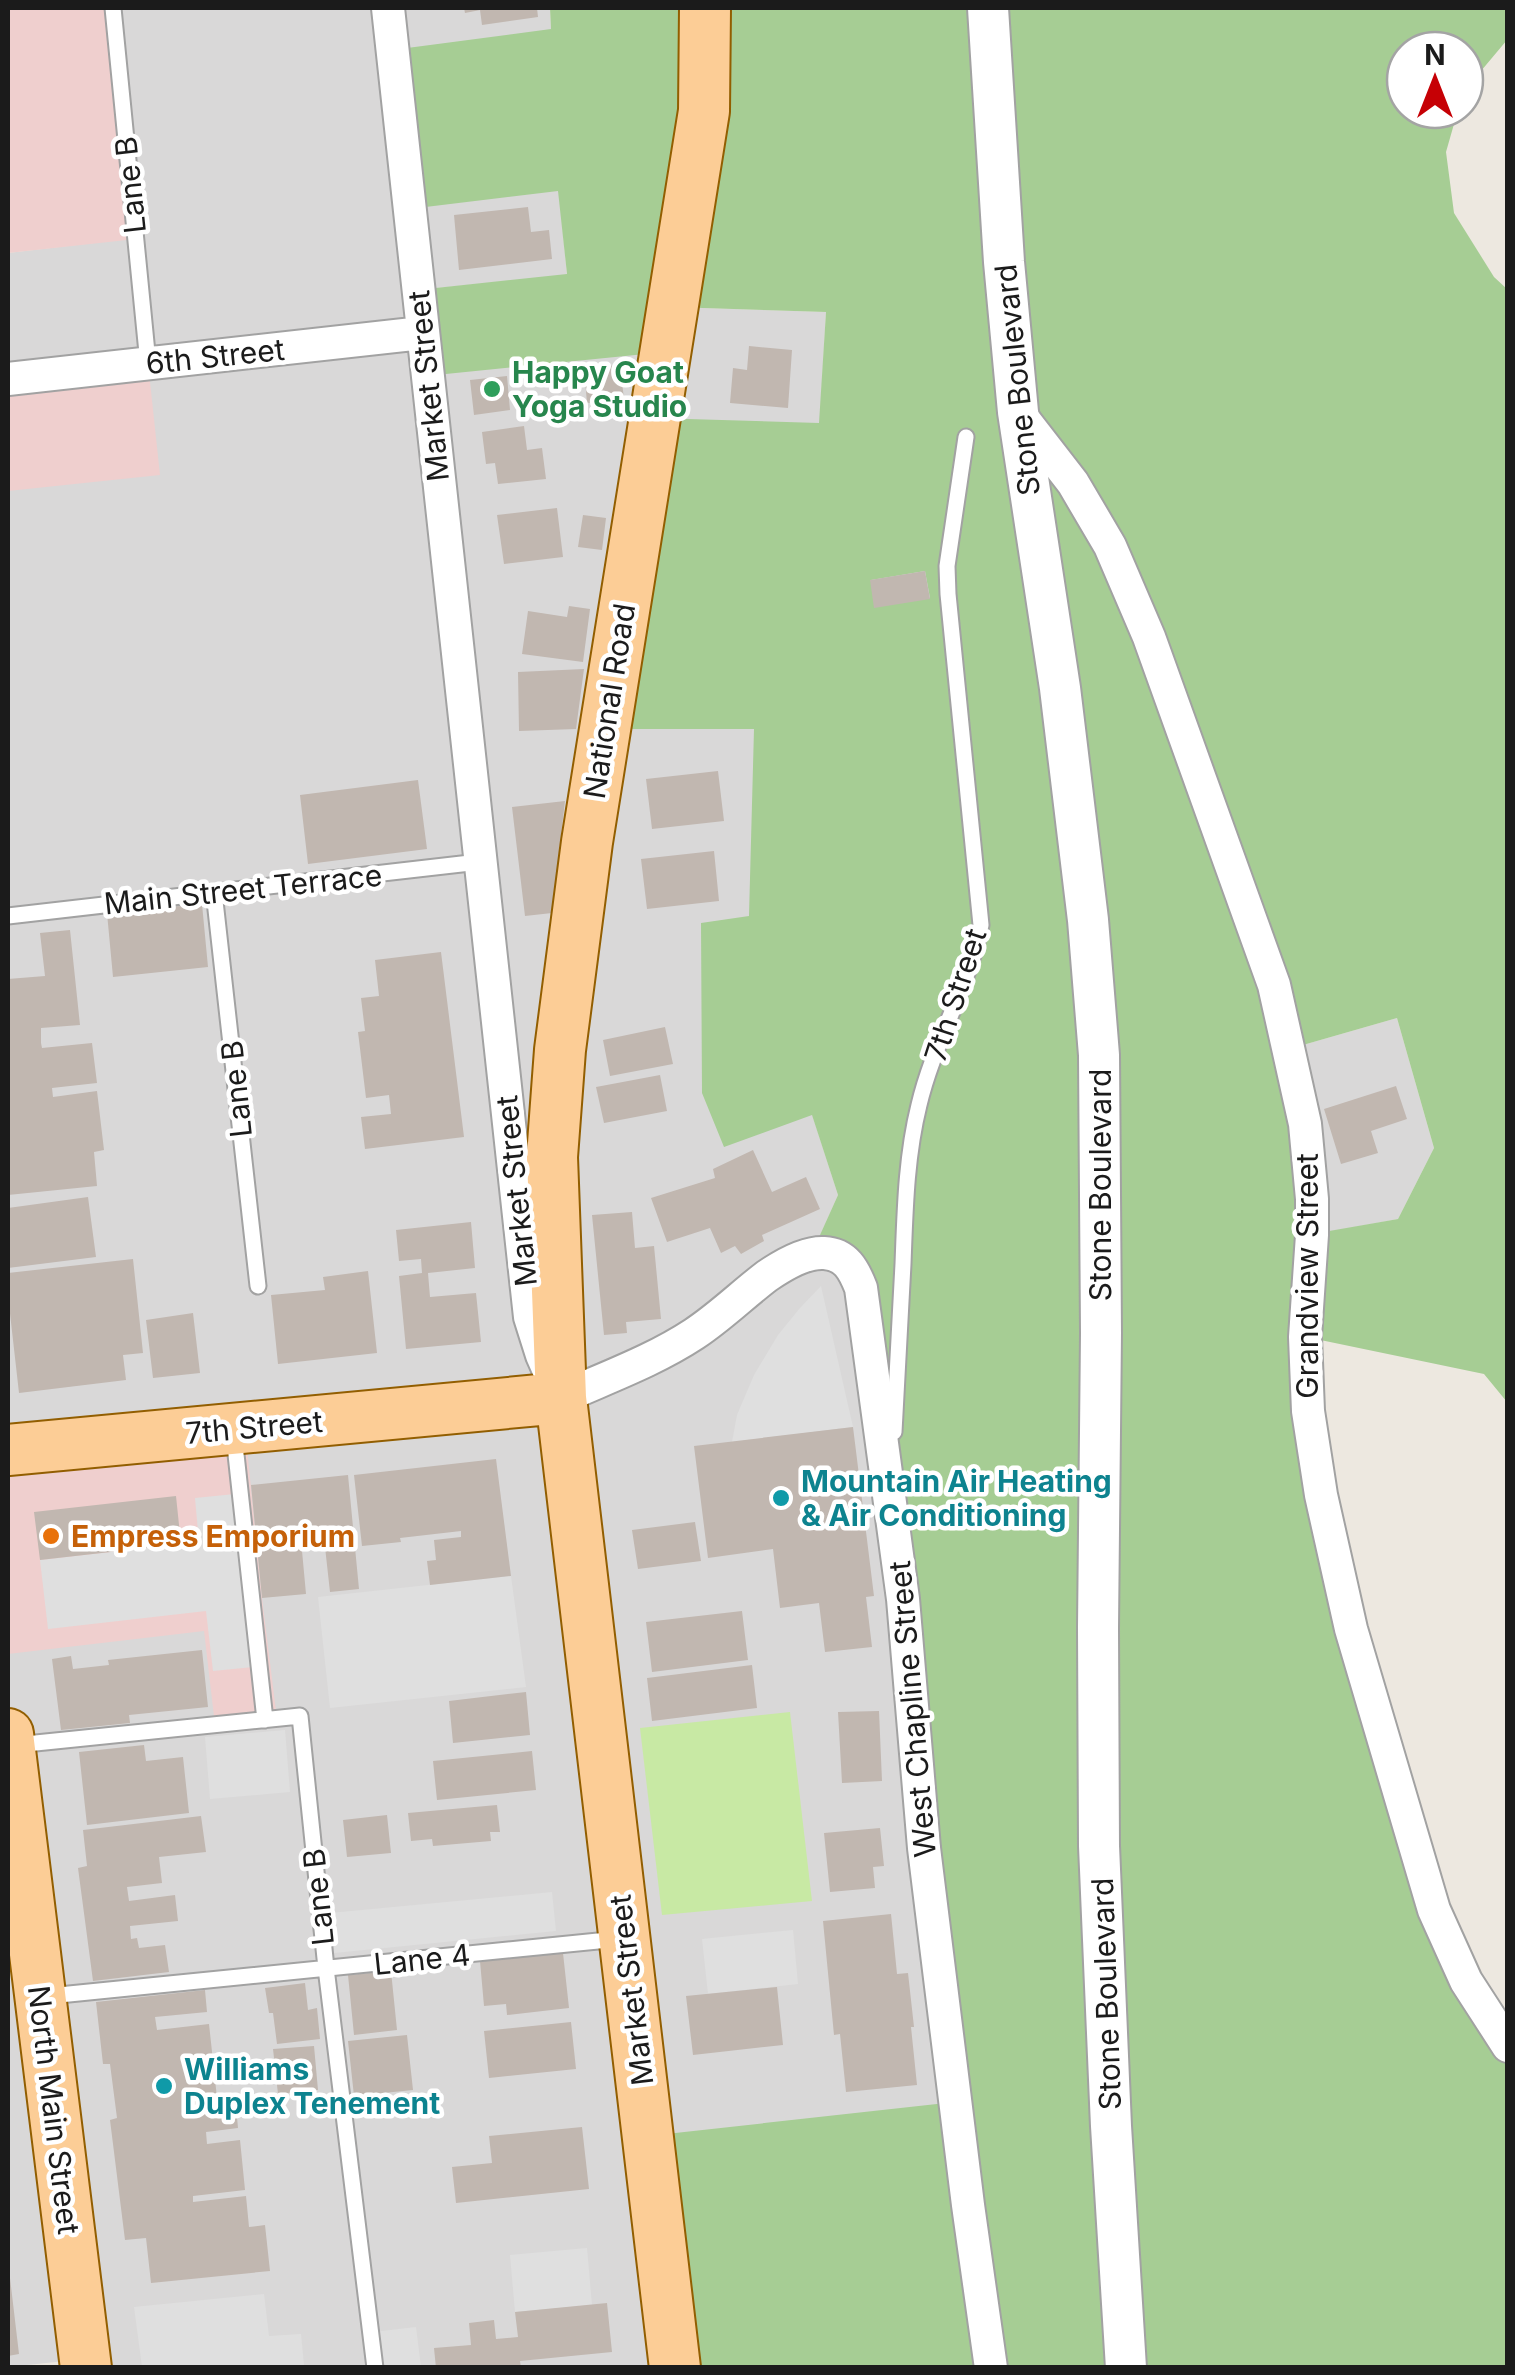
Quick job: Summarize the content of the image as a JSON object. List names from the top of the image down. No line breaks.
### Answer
{"streets":{"main road":["Market Street","National Road","7th Street","North Main Street"],"street":["6th Street","Stone Boulevard","Grandview Street","West Chapline Street"],"lane":["Lane B","Main Street Terrace","Lane 4"]},"crossings":[["Lane B","6th Street"],["Lane B","Main Street Terrace"],["Lane B","Lane 4"],["Lane B","North Main Street"],["6th Street","Market Street"],["Stone Boulevard","Grandview Street"],["Market Street","National Road"],["Market Street","Main Street Terrace"],["Market Street","7th Street"],["Market Street","West Chapline Street"],["Market Street","Lane 4"],["National Road","7th Street"],["National Road","West Chapline Street"],["7th Street","West Chapline Street"],["Lane 4","North Main Street"]],"places":["Happy Goat Yoga Studio","Mountain Air Heating & Air Conditioning","Empress Emporium","Williams Duplex Tenement"],"north":"top"}
